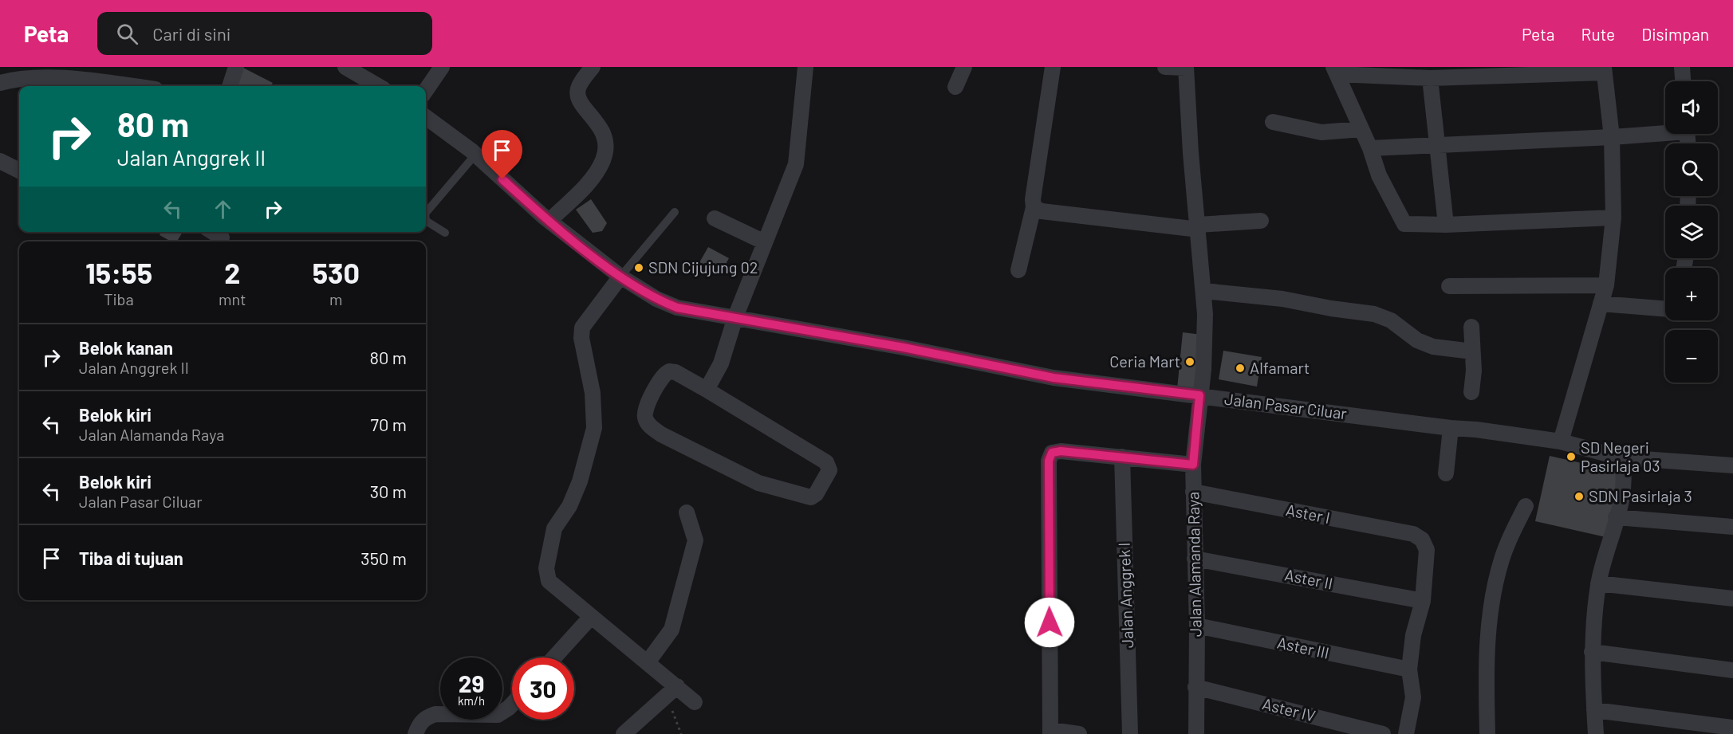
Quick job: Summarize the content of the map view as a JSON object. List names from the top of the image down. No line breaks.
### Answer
{"streets":{"street":["Jalan Pasar Ciluar","Aster I","Jalan Alamanda Raya","Aster II","Jalan Anggrek I","Aster III","Aster IV"]},"crossings":[["Jalan Pasar Ciluar","Jalan Alamanda Raya"],["Aster I","Jalan Alamanda Raya"],["Aster I","Aster II"],["Jalan Alamanda Raya","Aster II"],["Jalan Alamanda Raya","Aster III"],["Jalan Alamanda Raya","Aster IV"]],"places":["SDN Cijujung 02","Ceria Mart","Alfamart","SD Negeri Pasirlaja 03","SDN Pasirlaja 3"],"page":{"header":"Peta","search":"Cari di sini","nav":["Peta","Rute","Disimpan"],"map_buttons":["+","−"],"turn":["80 m","Jalan Anggrek II"],"eta":["15:55","Tiba","2","mnt","530","m"],"list":[{"name":"Belok kanan","note":"Jalan Anggrek II","value":"80 m"},{"name":"Belok kiri","note":"Jalan Alamanda Raya","value":"70 m"},{"name":"Belok kiri","note":"Jalan Pasar Ciluar","value":"30 m"},{"name":"Tiba di tujuan","value":"350 m"}],"speed":"29 km/h","limit":"30"}}
